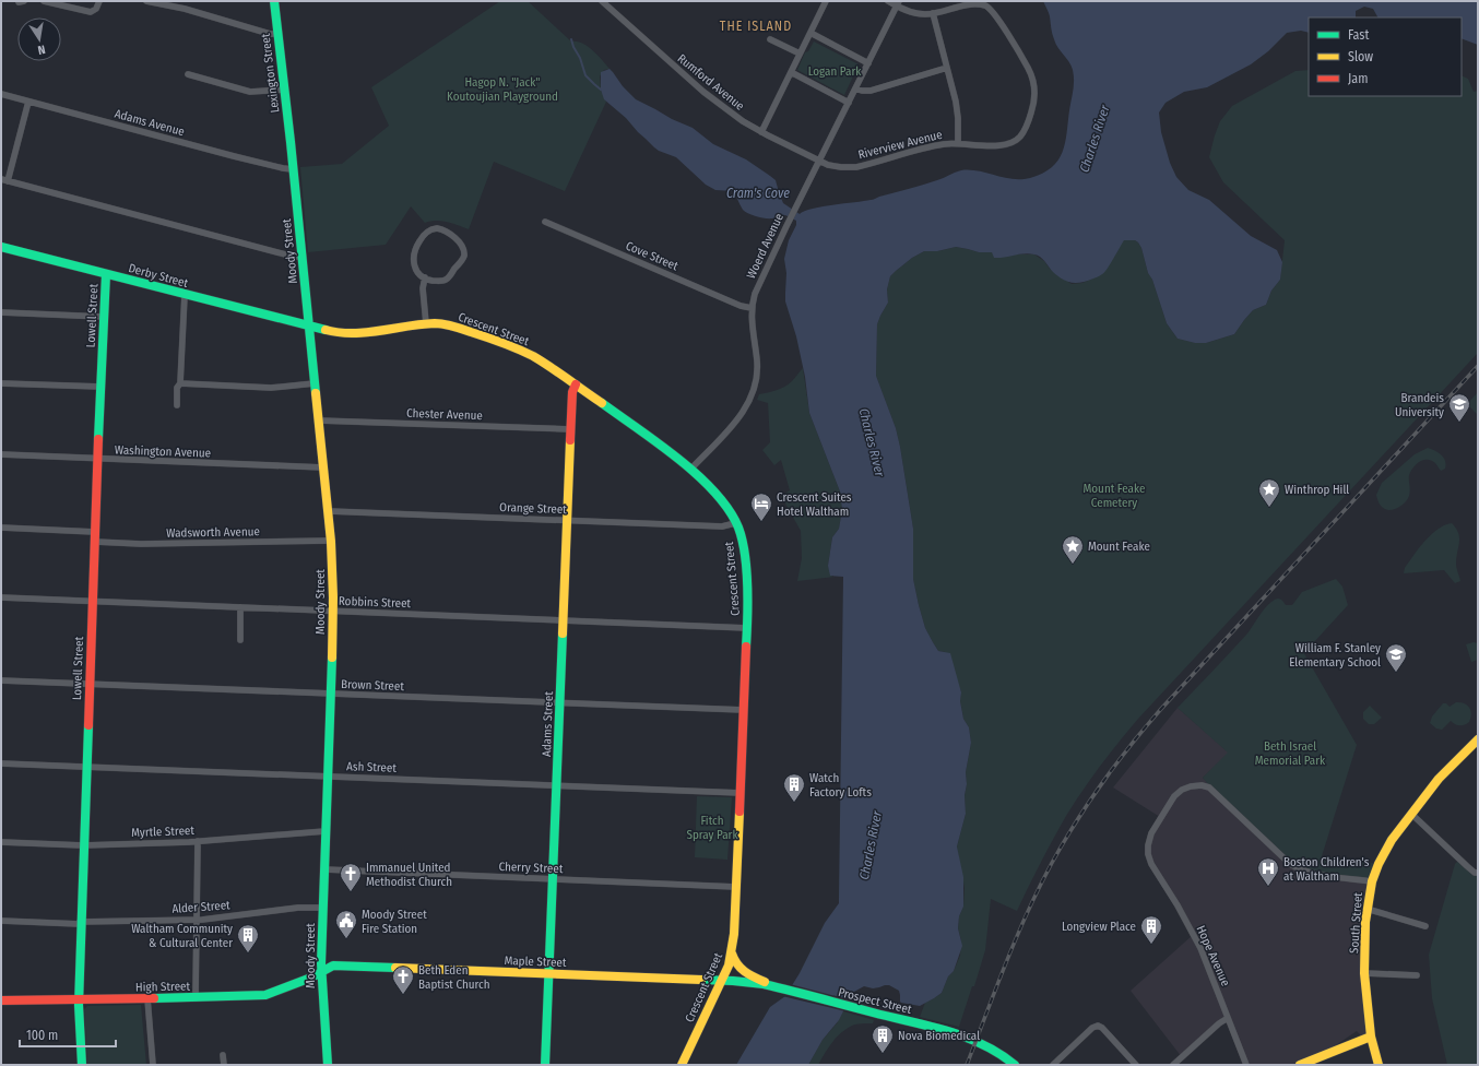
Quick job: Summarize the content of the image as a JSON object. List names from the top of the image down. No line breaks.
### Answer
{"streets":{"street":["Lexington Street","Rumford Avenue","Adams Avenue","Riverview Avenue","Woerd Avenue","Moody Street","Cove Street","Derby Street","Lowell Street","Crescent Street","Chester Avenue","Washington Avenue","Orange Street","Wadsworth Avenue","Robbins Street","Brown Street","Adams Street","Ash Street","Myrtle Street","Cherry Street","Alder Street","South Street","Hope Avenue","Maple Street","High Street","Prospect Street"]},"crossings":[["Lexington Street","Moody Street"],["Rumford Avenue","Riverview Avenue"],["Rumford Avenue","Woerd Avenue"],["Adams Avenue","Moody Street"],["Riverview Avenue","Woerd Avenue"],["Woerd Avenue","Cove Street"],["Woerd Avenue","Crescent Street"],["Moody Street","Derby Street"],["Moody Street","Crescent Street"],["Moody Street","Chester Avenue"],["Moody Street","Washington Avenue"],["Moody Street","Orange Street"],["Moody Street","Wadsworth Avenue"],["Moody Street","Robbins Street"],["Moody Street","Brown Street"],["Moody Street","Ash Street"],["Moody Street","Myrtle Street"],["Moody Street","Cherry Street"],["Moody Street","Alder Street"],["Moody Street","Maple Street"],["Moody Street","High Street"],["Derby Street","Lowell Street"],["Derby Street","Crescent Street"],["Lowell Street","Washington Avenue"],["Lowell Street","Wadsworth Avenue"],["Lowell Street","Robbins Street"],["Lowell Street","Brown Street"],["Lowell Street","Ash Street"],["Lowell Street","Myrtle Street"],["Lowell Street","Alder Street"],["Lowell Street","High Street"],["Crescent Street","Orange Street"],["Crescent Street","Robbins Street"],["Crescent Street","Brown Street"],["Crescent Street","Adams Street"],["Crescent Street","Ash Street"],["Crescent Street","Cherry Street"],["Crescent Street","Maple Street"],["Crescent Street","Prospect Street"],["Chester Avenue","Adams Street"],["Orange Street","Adams Street"],["Robbins Street","Adams Street"],["Brown Street","Adams Street"],["Adams Street","Ash Street"],["Adams Street","Cherry Street"],["Adams Street","Maple Street"],["South Street","Hope Avenue"],["Maple Street","High Street"],["Maple Street","Prospect Street"]],"districts":["THE ISLAND"],"water":["Charles River","Cram's Cove"],"parks":["Logan Park","Hagop N. \"Jack\" Koutoujian Playground","Mount Feake Cemetery","Beth Israel Memorial Park","Fitch Spray Park"],"places":{"school or university":["Brandeis University","William F. Stanley Elementary School"],"place":["Winthrop Hill","Mount Feake"],"hotel":["Crescent Suites Hotel Waltham"],"building":["Watch Factory Lofts","Longview Place","Waltham Community & Cultural Center","Nova Biomedical"],"hospital":["Boston Children's at Waltham"],"church":["Immanuel United Methodist Church","Beth Eden Baptist Church"],"public building":["Moody Street Fire Station"]},"legend":["Fast","Slow","Jam"],"scale_bar":"100 m","north":"bottom"}
